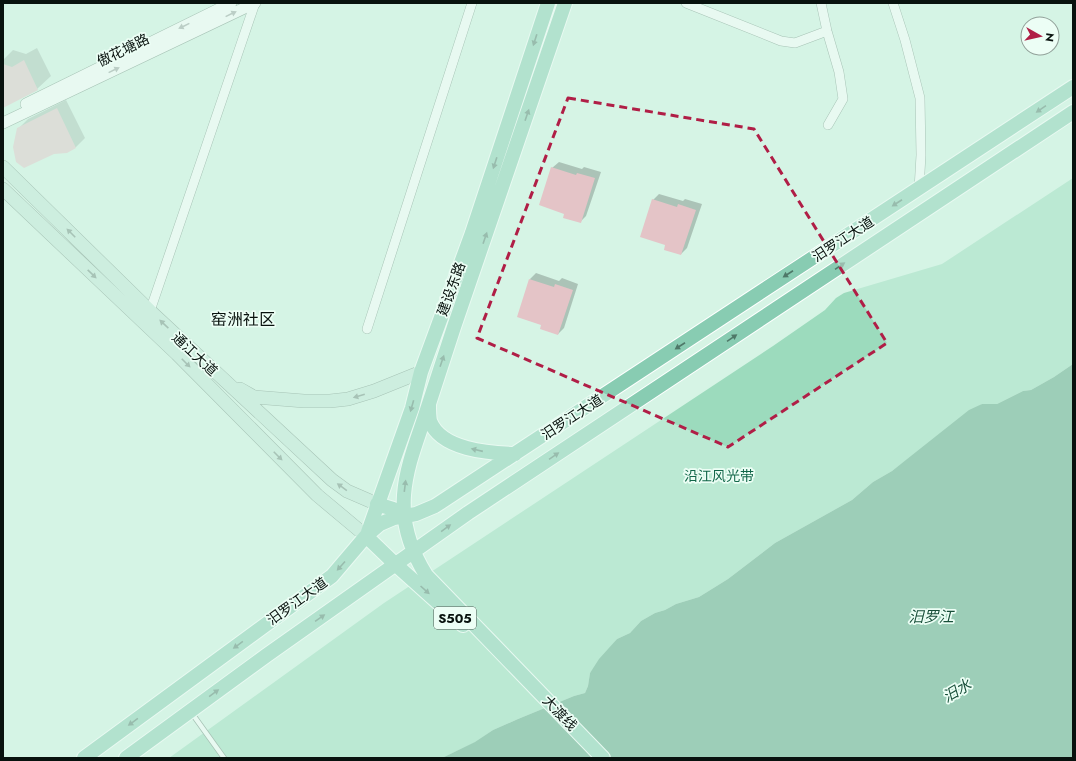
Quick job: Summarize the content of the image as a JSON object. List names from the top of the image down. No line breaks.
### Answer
{"streets":{"main road":["汨罗江大道","建设东路","通江大道","S505","大渡线"],"street":["傲花塘路"]},"crossings":[["汨罗江大道","建设东路"],["汨罗江大道","通江大道"],["汨罗江大道","S505"],["建设东路","通江大道"],["建设东路","S505"],["通江大道","S505"],["S505","大渡线"]],"districts":["窑洲社区"],"water":["汨罗江","汨水"],"parks":["沿江风光带"],"north":"right"}
